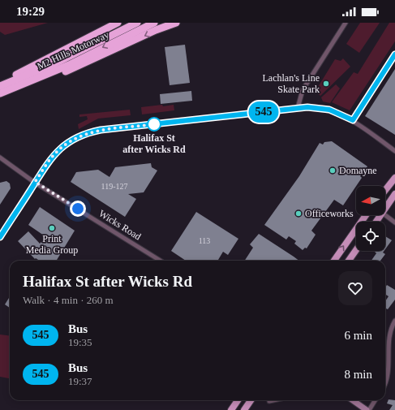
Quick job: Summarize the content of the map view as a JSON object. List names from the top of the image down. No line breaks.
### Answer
{"streets":{"highway":["M2 Hills Motorway"],"street":["Wicks Road"]},"places":["Lachlan's Line Skate Park","Halifax St after Wicks Rd","Domayne","Officeworks","Print Media Group"],"lines":["bus line 545"],"house_numbers":["119-127","113"],"north":"left","page":{"status":"19:29","on_map":"545","heading":["Halifax St after Wicks Rd","Walk · 4 min · 260 m"],"list":[{"mark":"545","name":"Bus","note":"19:35","value":"6 min"},{"mark":"545","name":"Bus","note":"19:37","value":"8 min"}]}}
